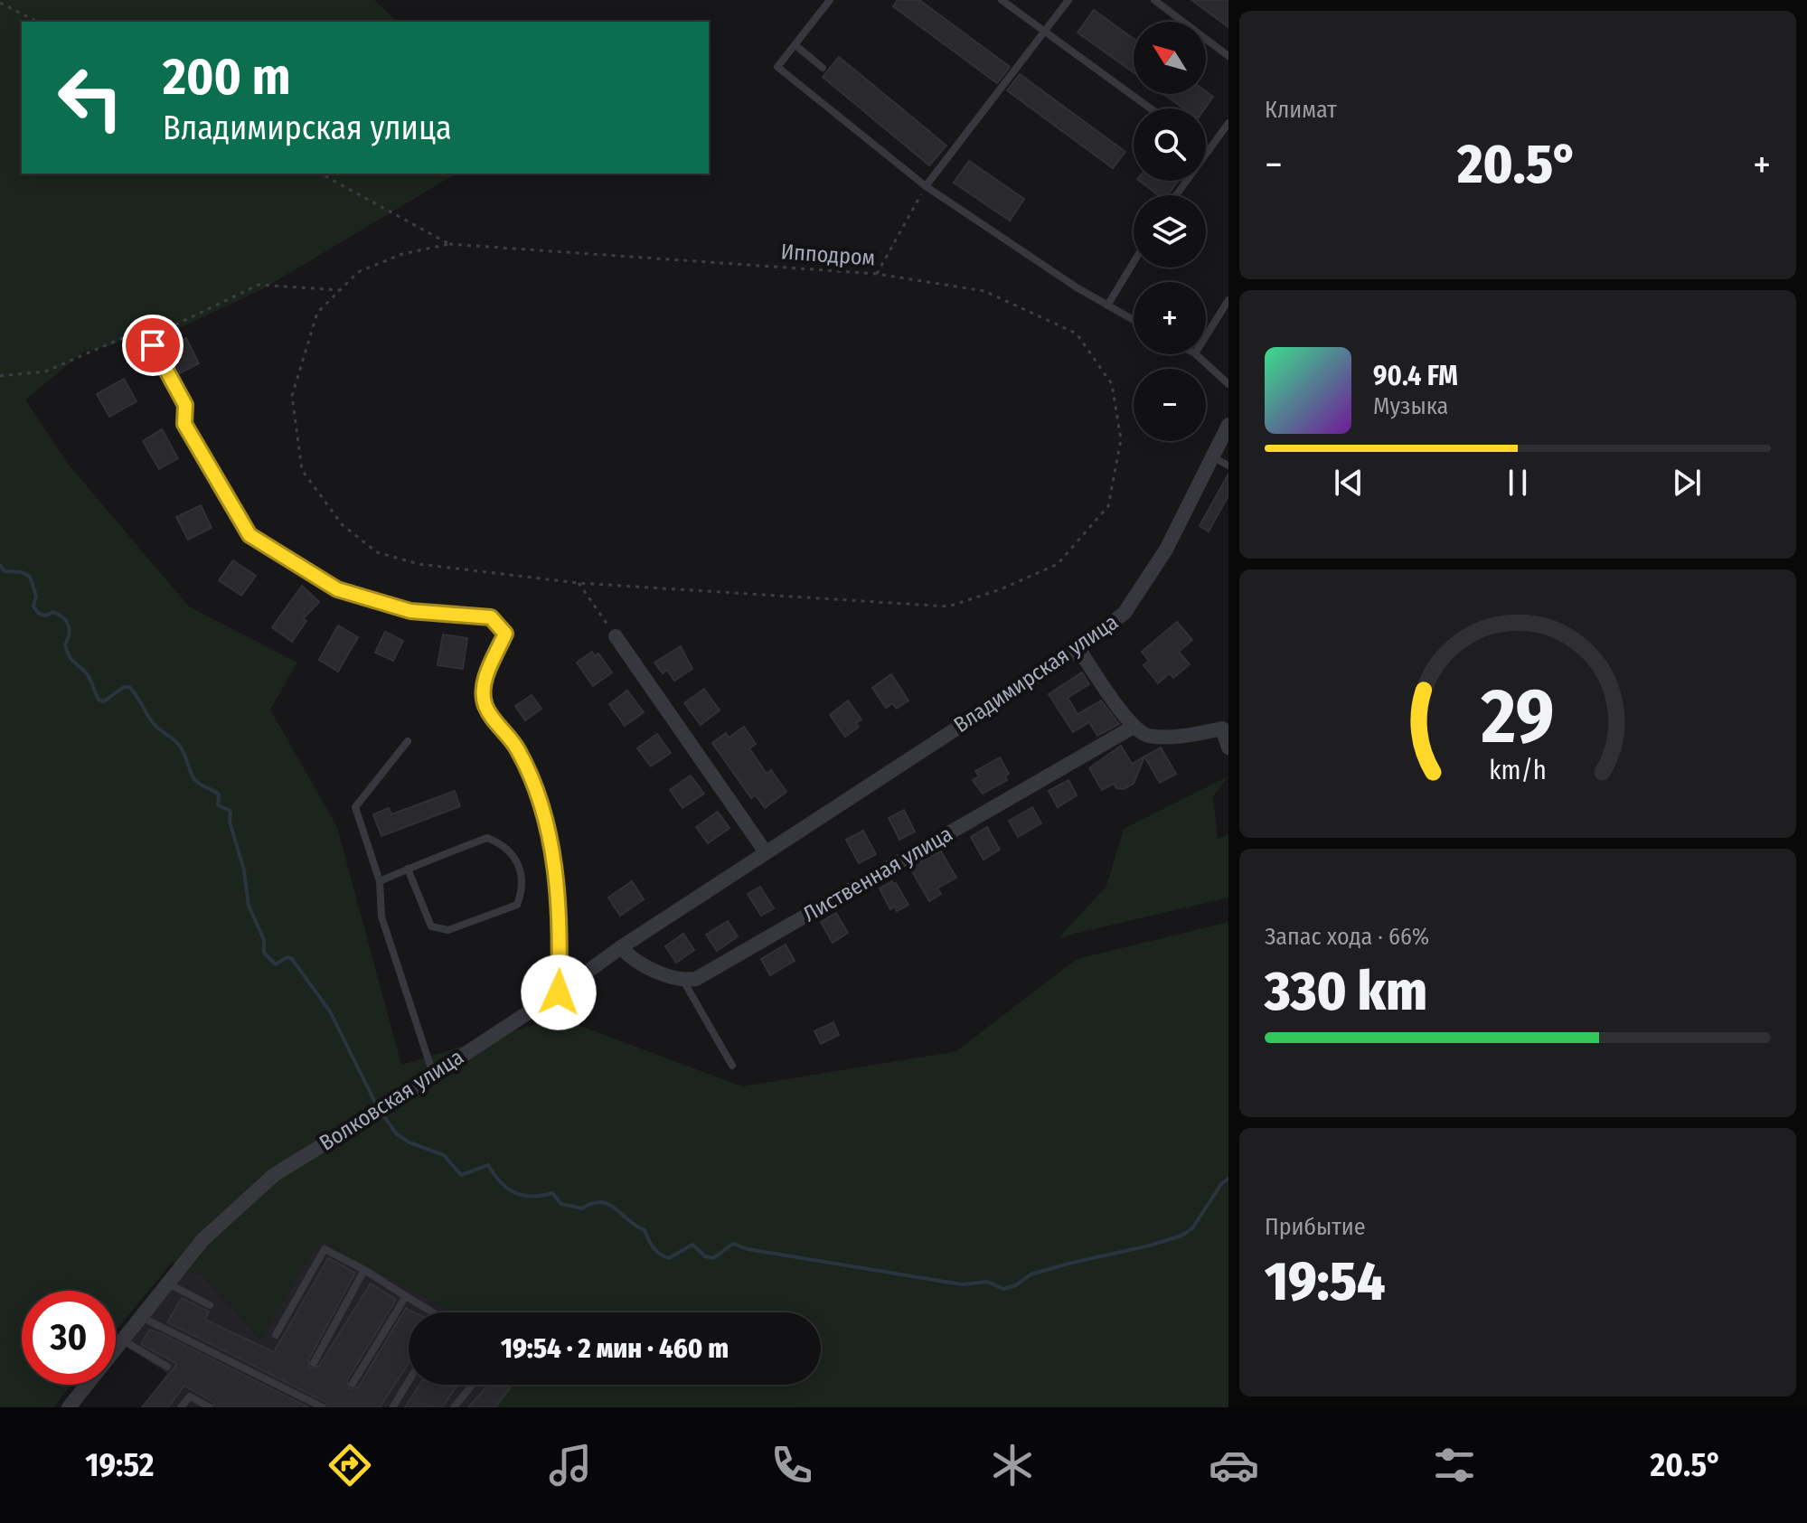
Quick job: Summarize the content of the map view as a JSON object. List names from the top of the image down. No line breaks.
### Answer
{"streets":{"street":["Владимирская улица","Лиственная улица","Волковская улица"],"path":["Ипподром"]},"crossings":[["Владимирская улица","Волковская улица"]],"north":"top left","page":{"tile":["Климат",["Запас хода · 66%","330 km"],["Прибытие","19:54"]],"map_buttons":["+","−"],"turn":["200 m","Владимирская улица"],"heat":["−","20.5°","+"],"song":["90.4 FM","Музыка"],"limit":"30","trip":"19:54 · 2 мин · 460 m","tabs":["19:52","20.5°"],"gauge":["29","km/h"]}}
